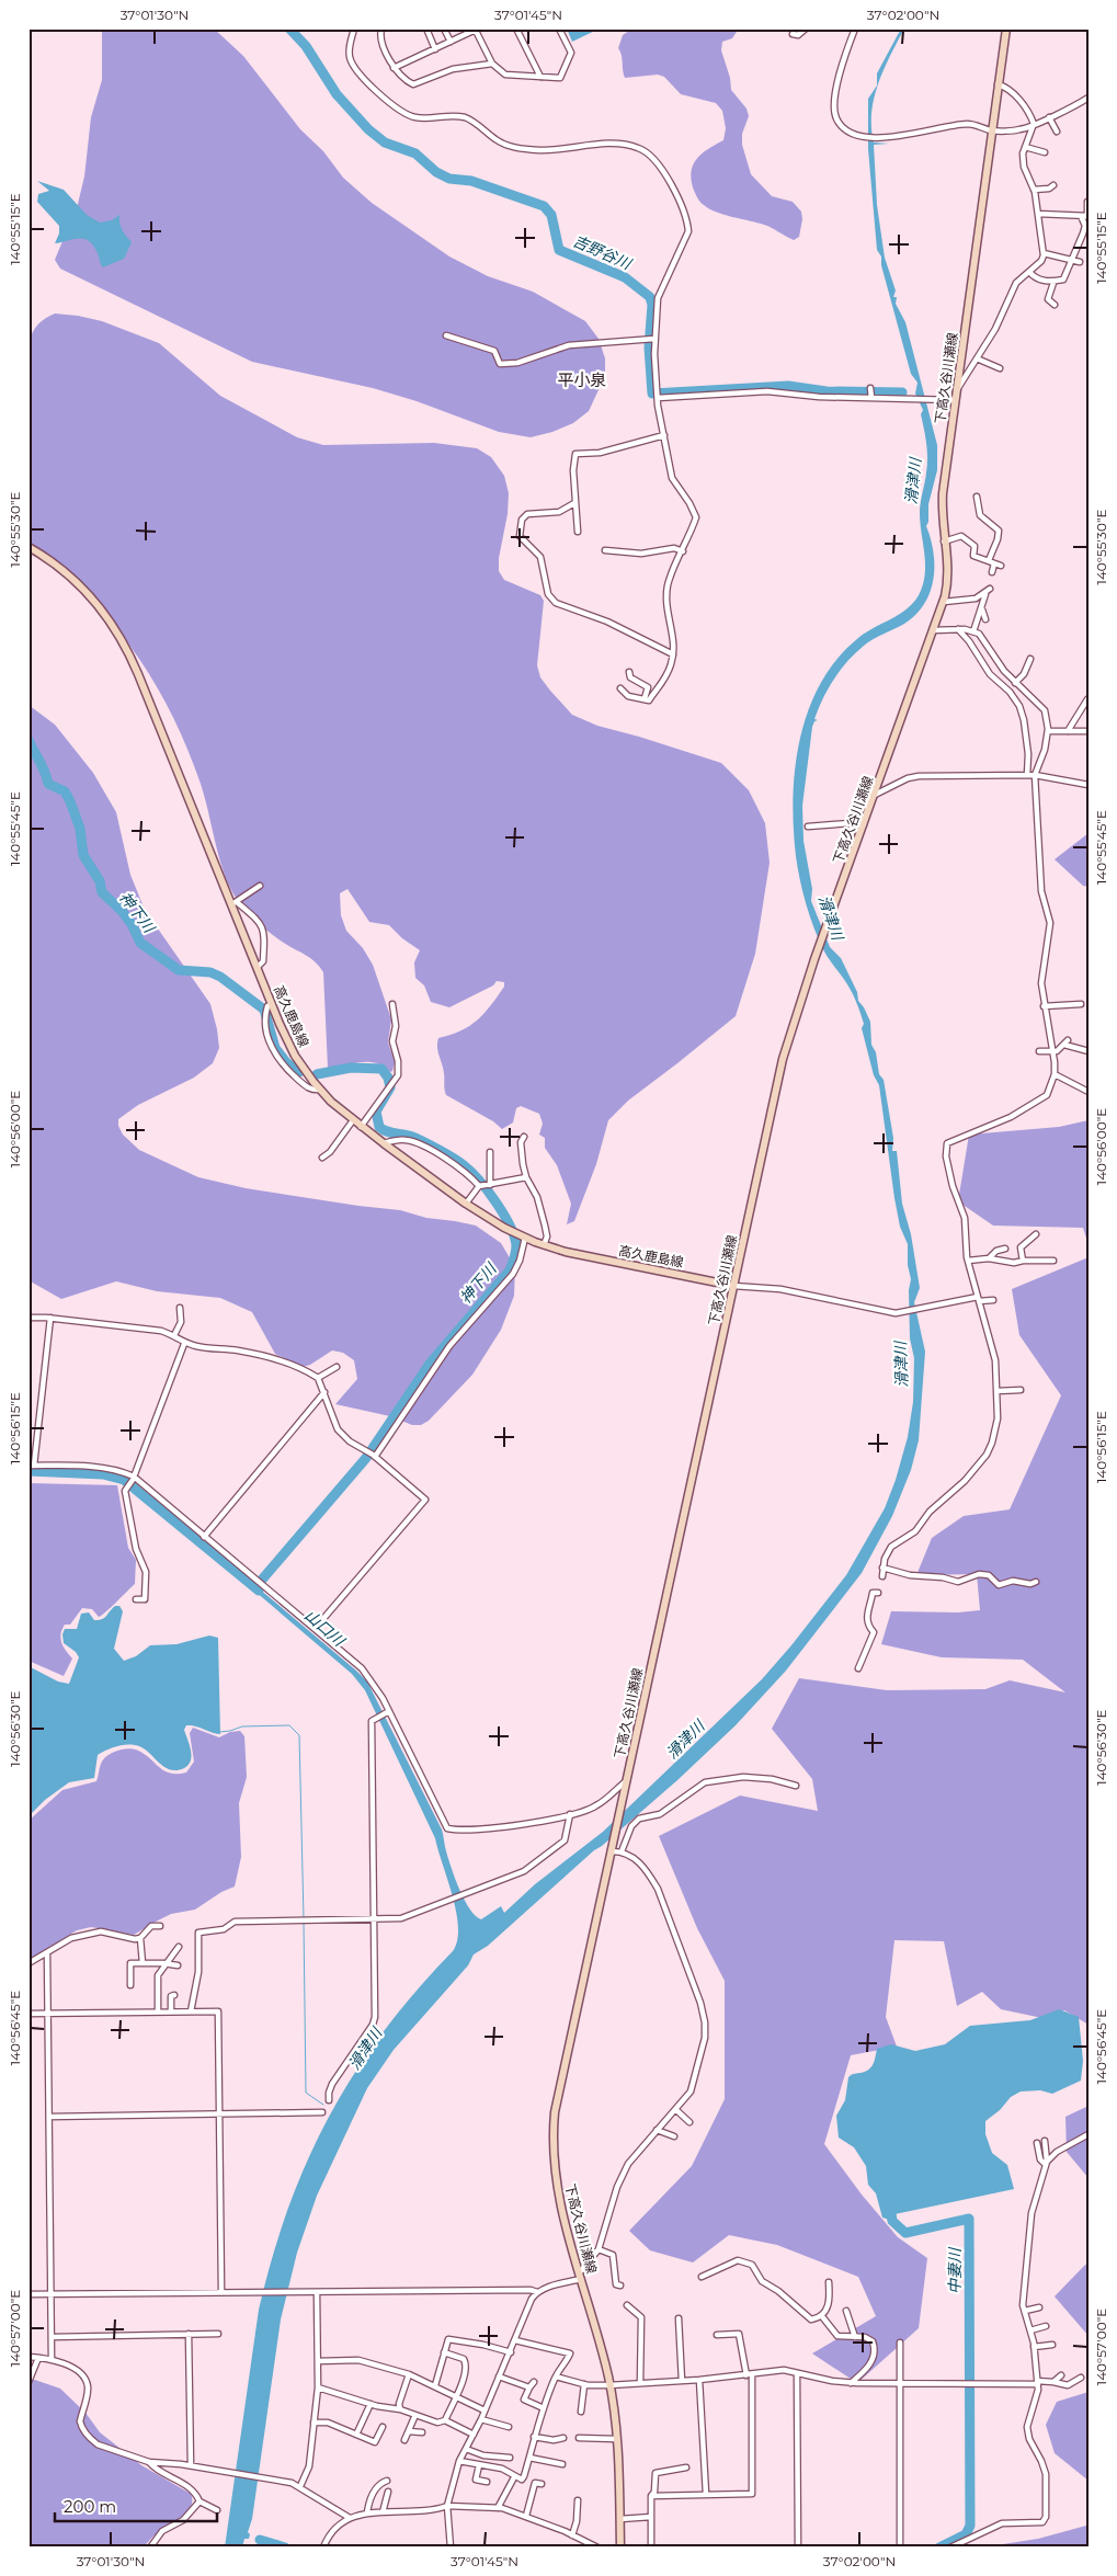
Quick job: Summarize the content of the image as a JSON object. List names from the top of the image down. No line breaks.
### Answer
{"streets":{"main road":["下高久谷川瀬線","高久鹿島線"]},"crossings":[["下高久谷川瀬線","高久鹿島線"]],"districts":["平小泉"],"water":["吉野谷川","滑津川","神下川","山口川","中妻川"],"scale_bar":"200 m","coordinates":["37°01'30\"N","37°01'45\"N","37°02'00\"N","140°55'15\"E","140°55'30\"E","140°55'45\"E","140°56'00\"E","140°56'15\"E","140°56'30\"E","140°56'45\"E","140°57'00\"E"]}
